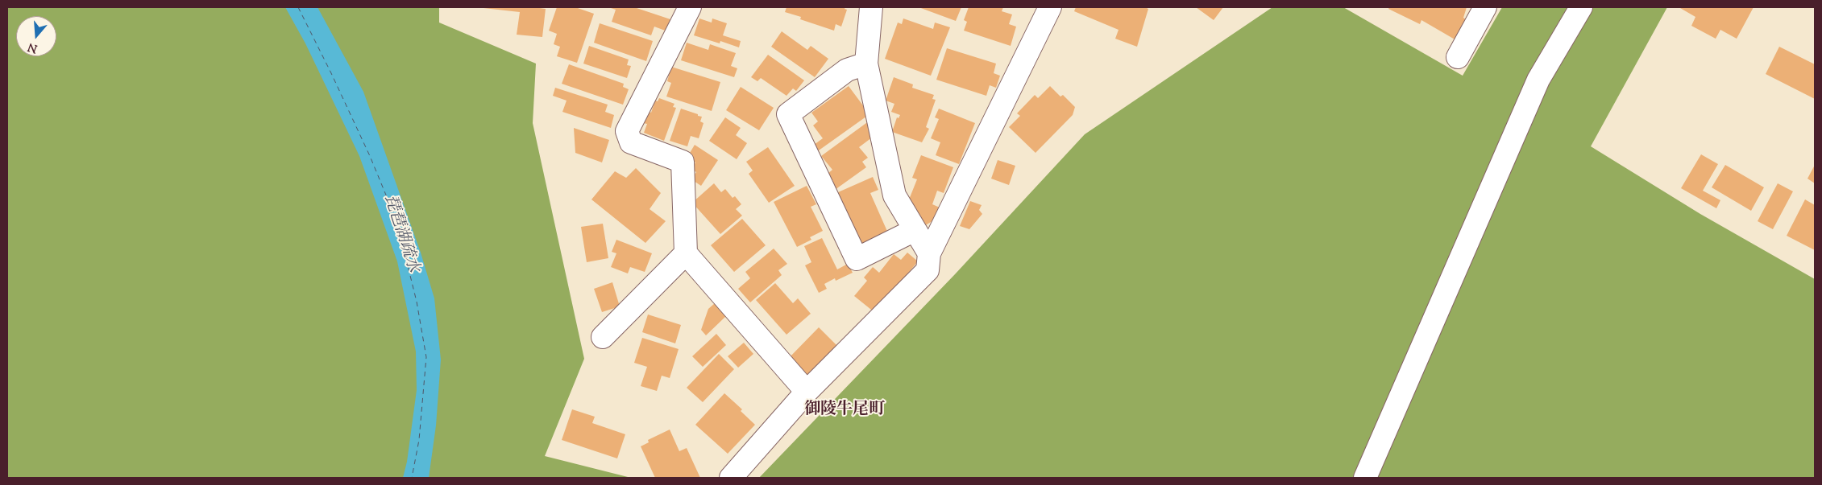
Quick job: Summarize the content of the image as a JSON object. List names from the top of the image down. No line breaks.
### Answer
{"districts":["御陵牛尾町"],"water":["琵琶湖疏水"],"north":"bottom"}
